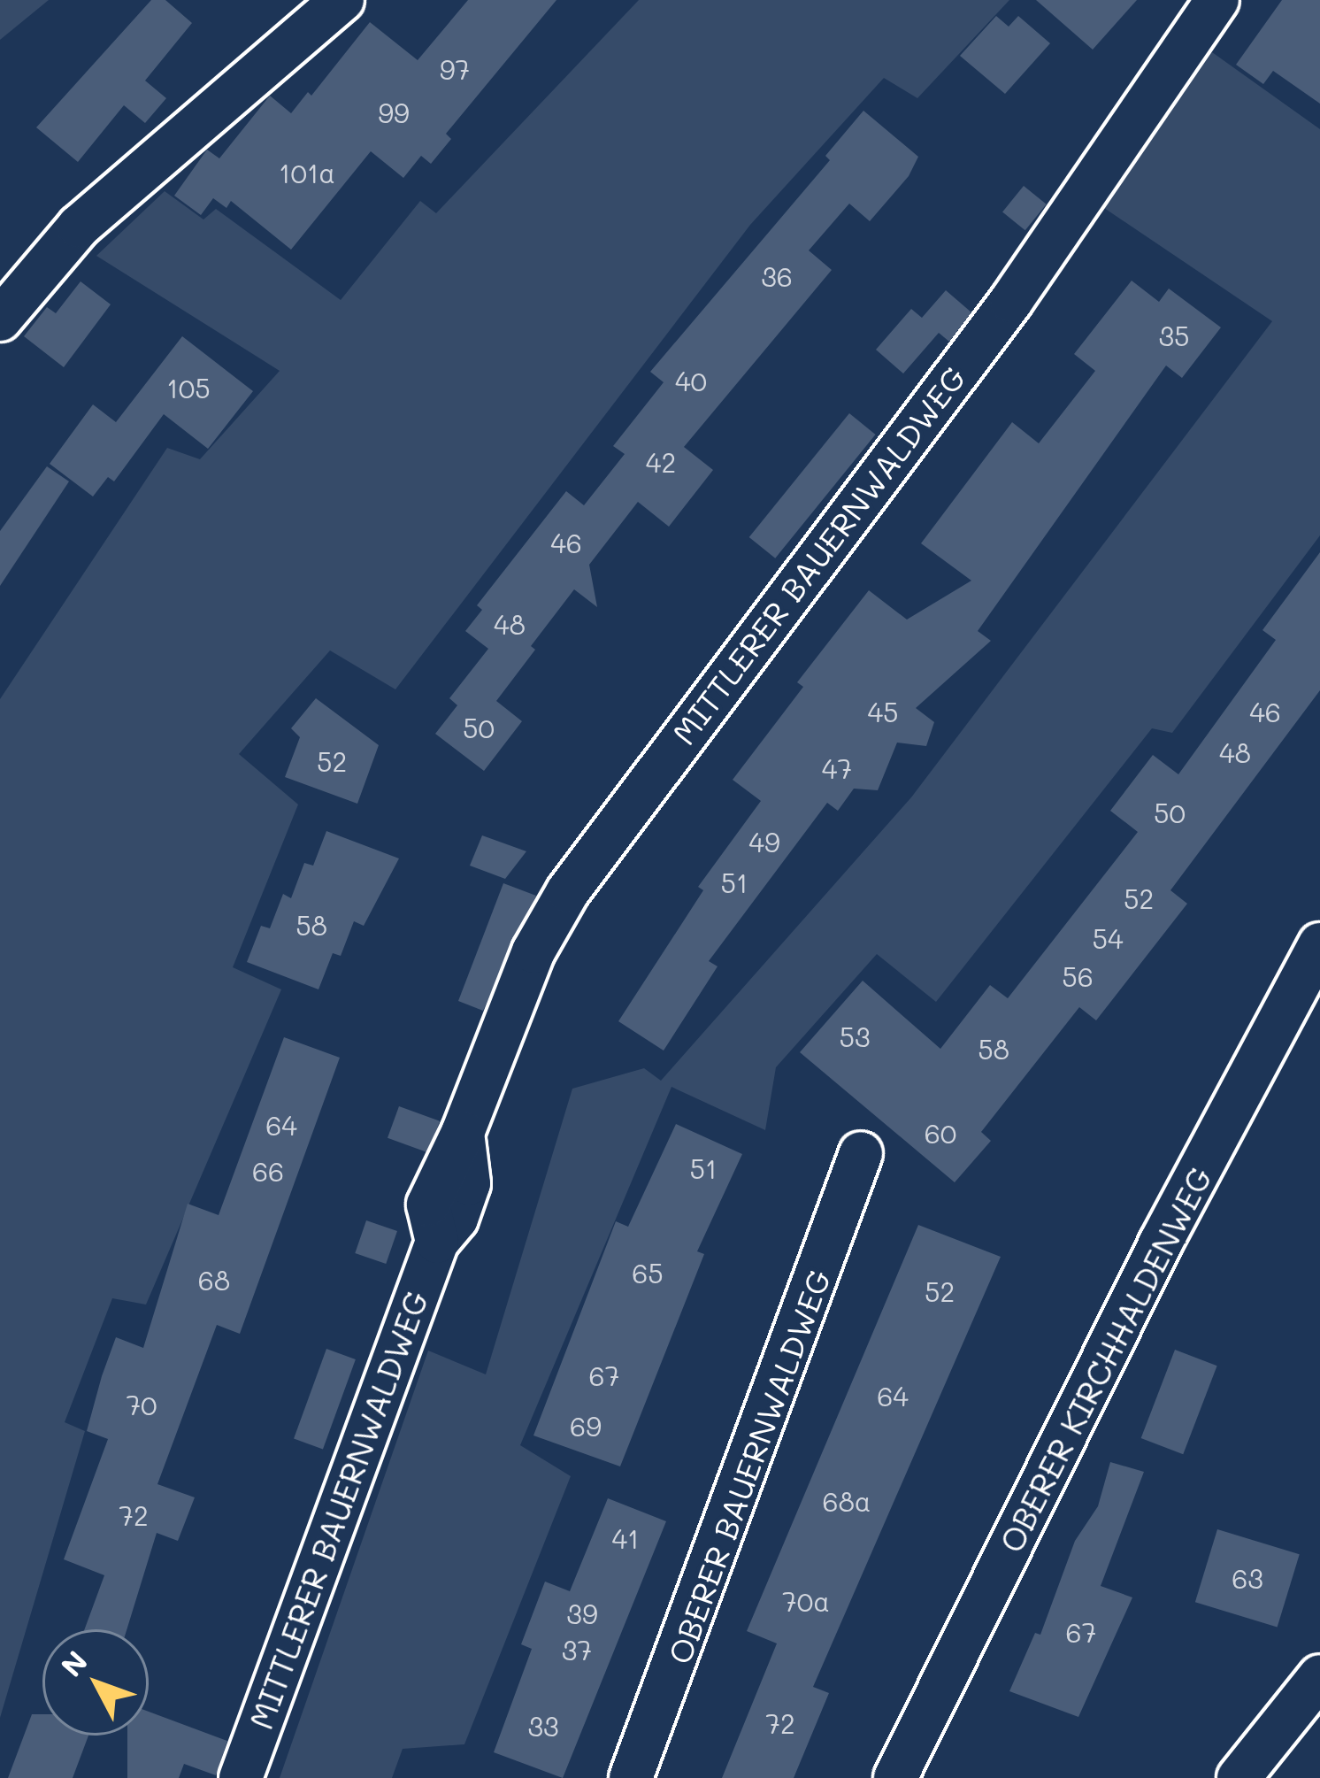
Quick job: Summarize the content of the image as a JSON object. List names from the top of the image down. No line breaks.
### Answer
{"streets":{"street":["MITTLERER BAUERNWALDWEG","OBERER KIRCHHALDENWEG","OBERER BAUERNWALDWEG"]},"house_numbers":["97","99","101a","36","35","40","105","42","46","48","45","46","50","48","52","47","50","49","51","52","58","54","56","53","58","64","60","51","66","65","68","52","67","64","70","69","68a","72","41","63","70a","39","67","37","72","33"],"north":"top left"}
